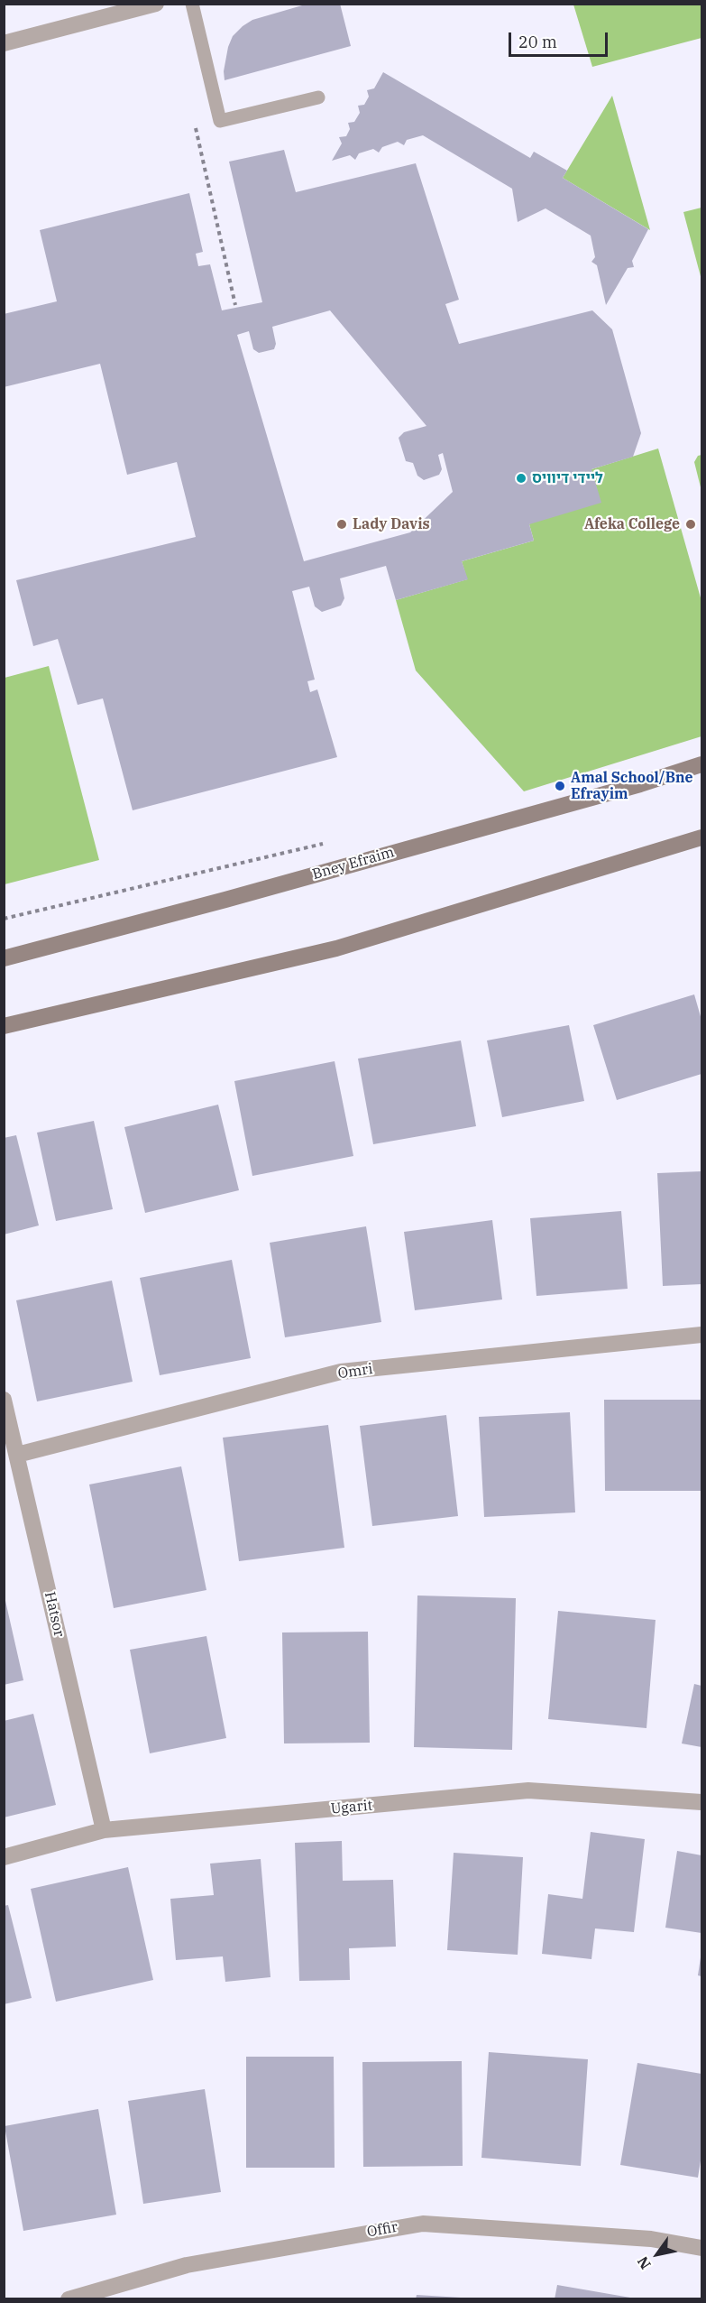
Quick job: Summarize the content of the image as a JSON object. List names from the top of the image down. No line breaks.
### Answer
{"streets":{"main road":["Bney Efraim"],"street":["Omri","Hatsor","Ugarit","Offir"]},"crossings":[["Omri","Hatsor"],["Hatsor","Ugarit"]],"places":["ליידי דיוויס","Lady Davis","Afeka College","Amal School/Bne Efrayim"],"scale_bar":"20 m","north":"bottom left"}
